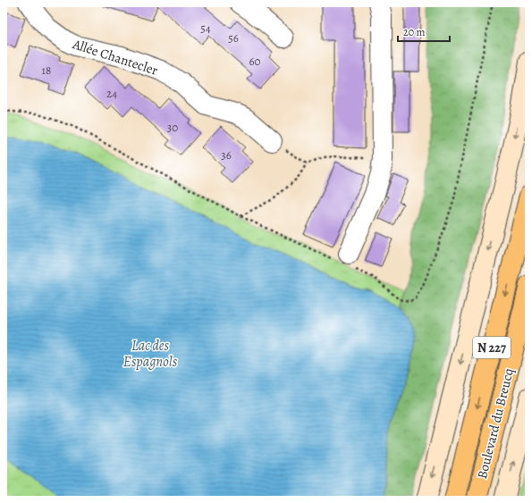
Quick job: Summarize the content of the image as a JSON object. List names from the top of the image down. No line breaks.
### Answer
{"streets":{"highway":["N 227","Boulevard du Breucq"],"street":["Allée Chantecler"]},"water":["Lac des Espagnols"],"house_numbers":["54","56","60","18","24","30","36"],"scale_bar":"20 m"}
